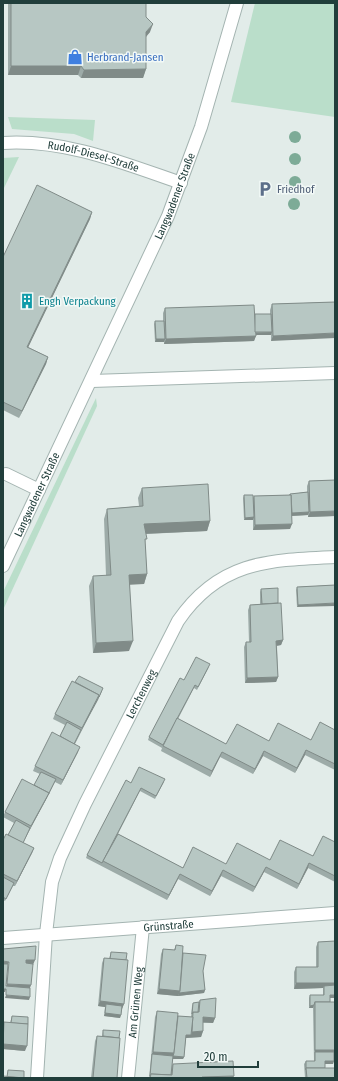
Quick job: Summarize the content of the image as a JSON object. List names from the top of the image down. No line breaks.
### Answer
{"streets":{"street":["Rudolf-Diesel-Straße","Langwadener Straße","Lerchenweg","Grünstraße","Am Grünen Weg"]},"crossings":[["Rudolf-Diesel-Straße","Langwadener Straße"],["Lerchenweg","Grünstraße"],["Grünstraße","Am Grünen Weg"]],"places":{"shop":["Herbrand-Jansen"],"parking":["Friedhof"],"building":["Engh Verpackung"]},"scale_bar":"20 m"}
